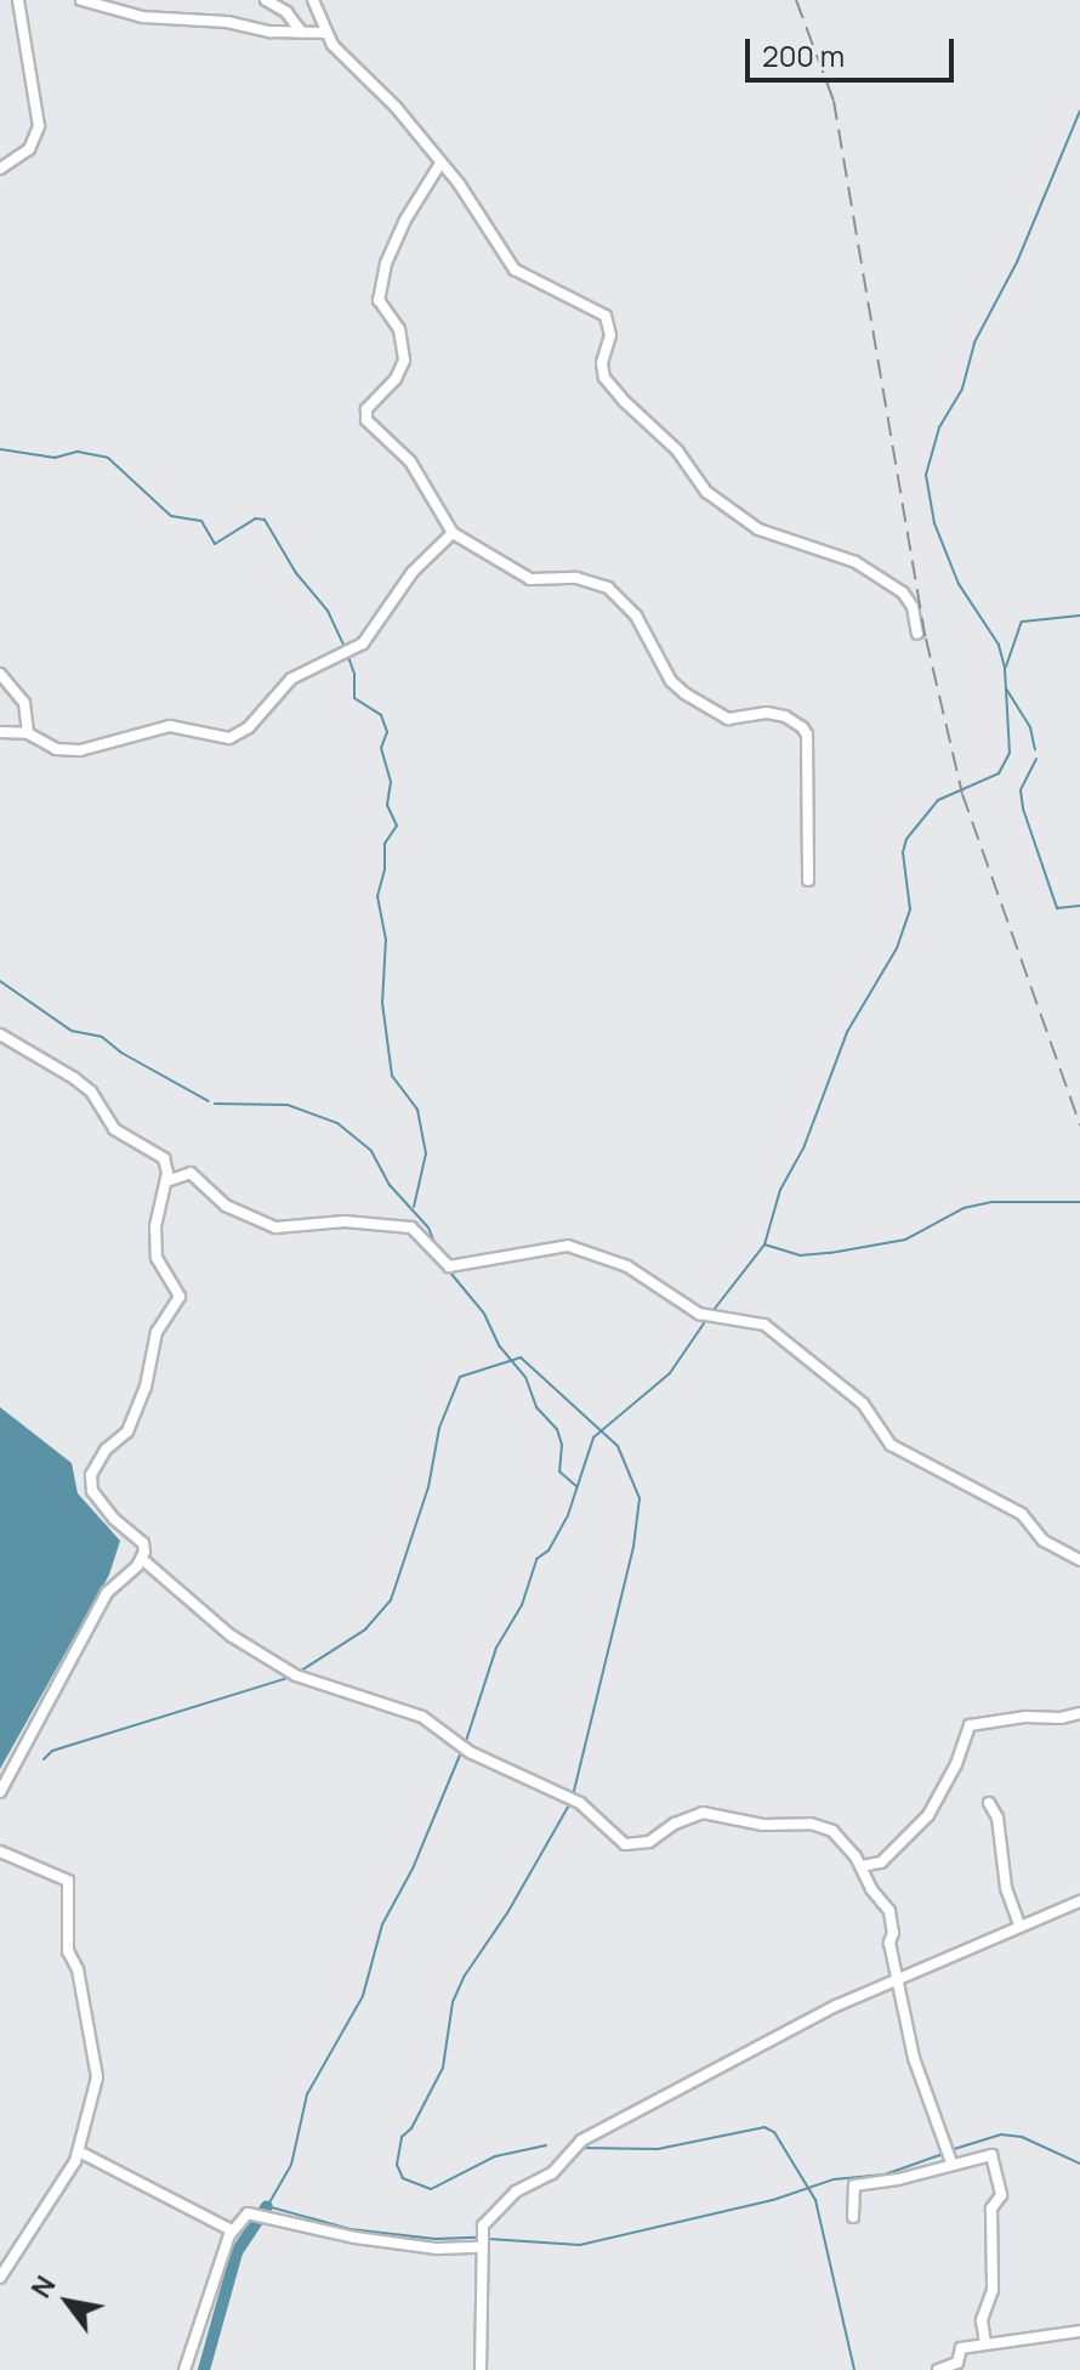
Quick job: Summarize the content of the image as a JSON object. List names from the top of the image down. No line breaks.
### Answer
{"scale_bar":"200 m","north":"top left"}
